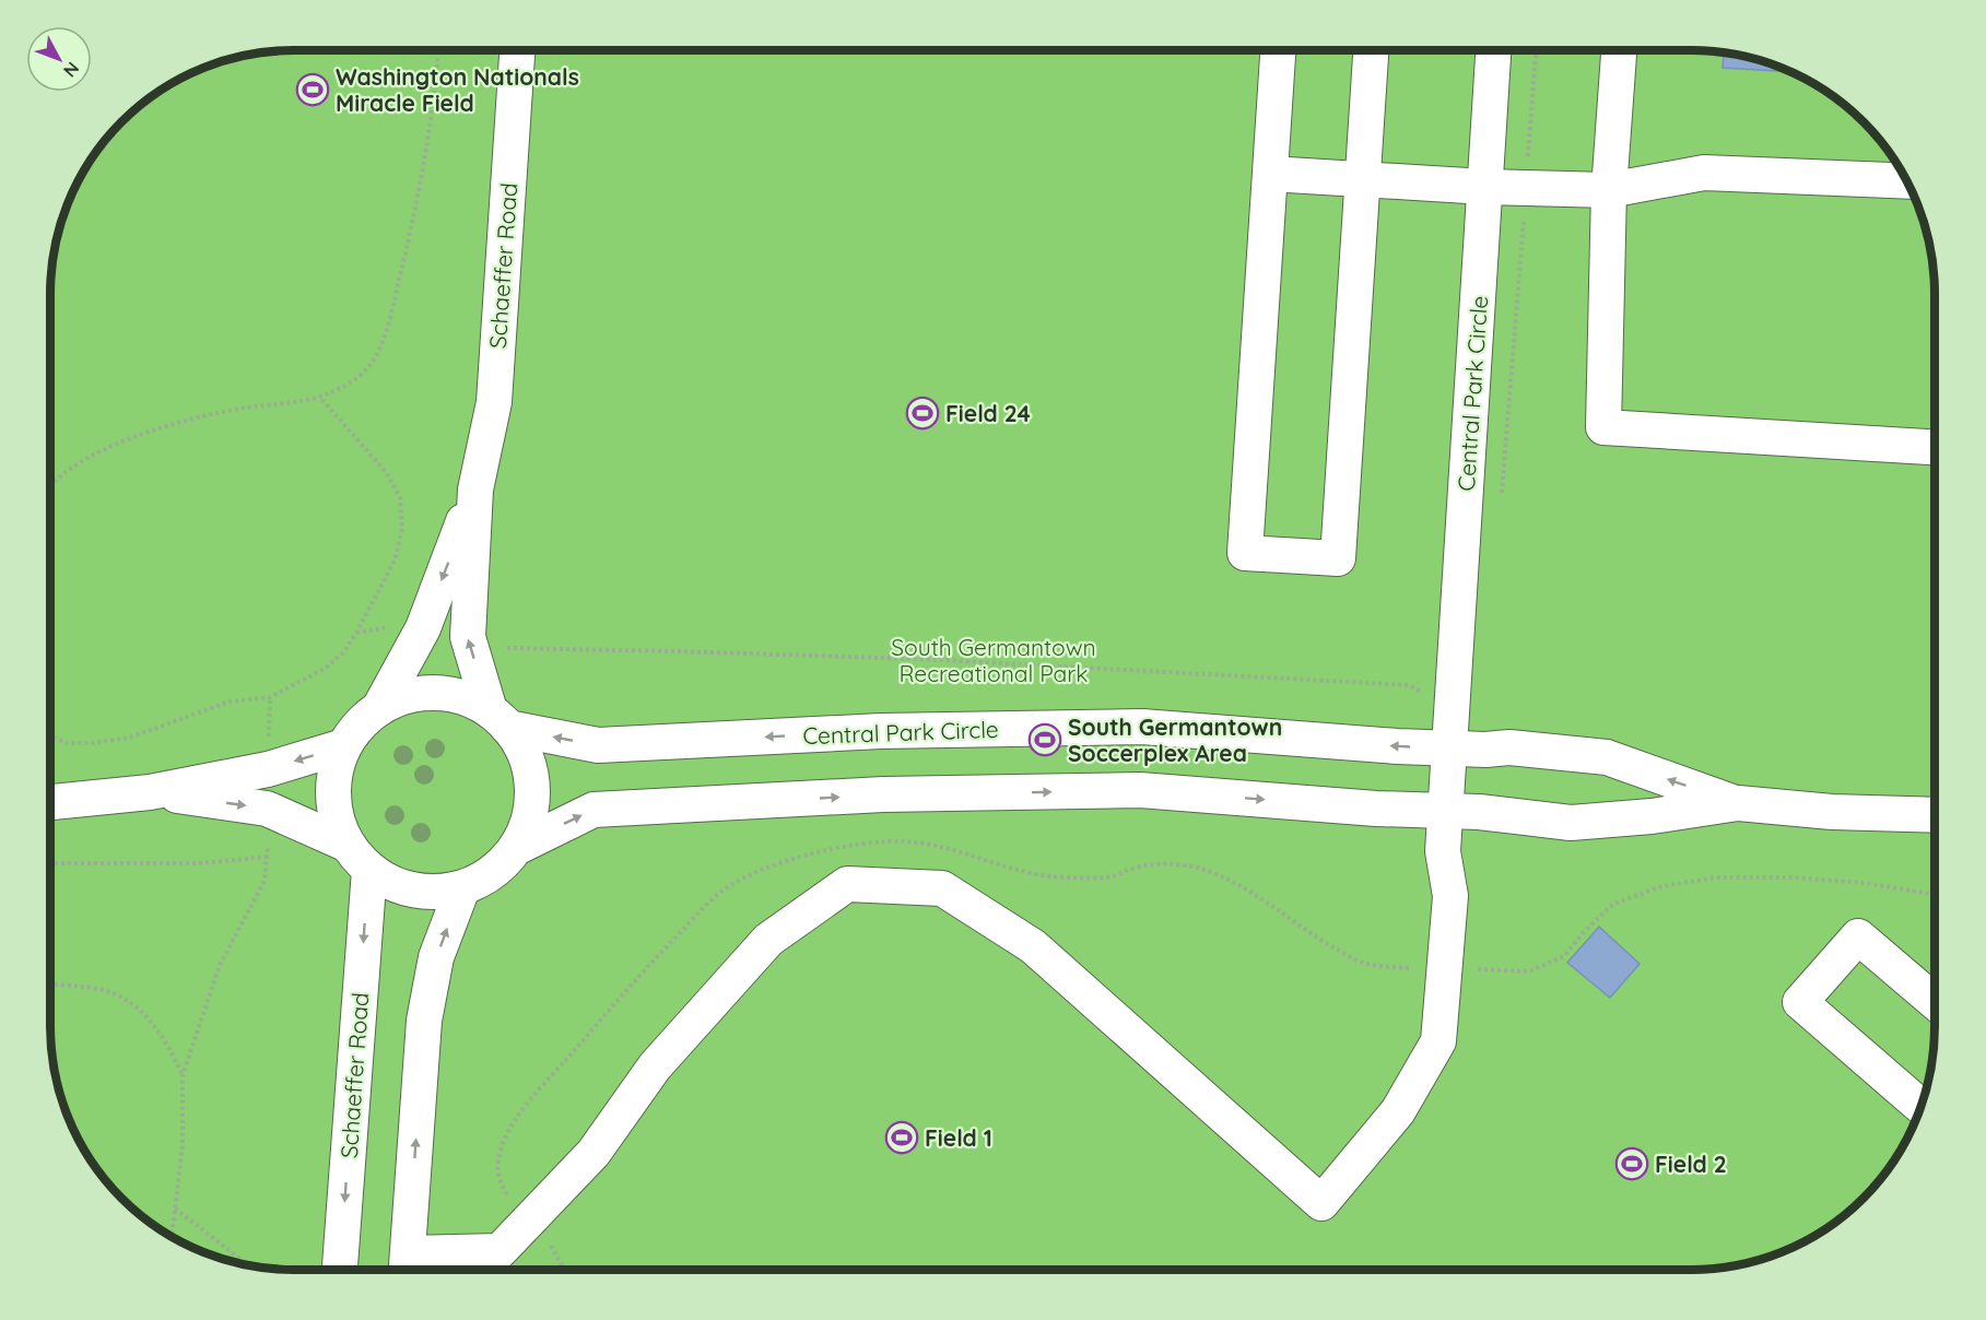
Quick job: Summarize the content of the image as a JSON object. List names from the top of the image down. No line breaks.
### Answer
{"streets":{"street":["Schaeffer Road","Central Park Circle"]},"crossings":[["Schaeffer Road","Central Park Circle"]],"parks":["South Germantown Recreational Park"],"places":{"sports":["Washington Nationals Miracle Field","Field 24","South Germantown Soccerplex Area","Field 1","Field 2"]},"north":"bottom right"}
